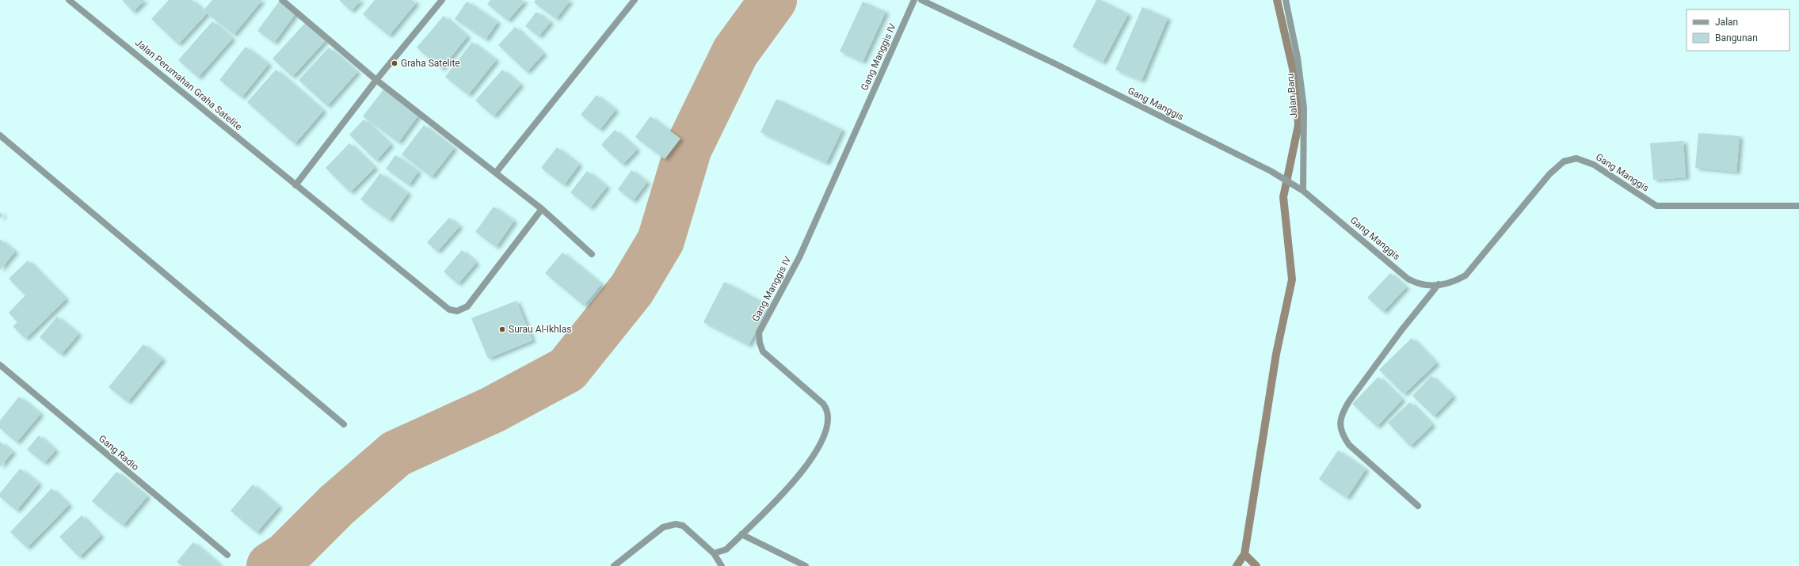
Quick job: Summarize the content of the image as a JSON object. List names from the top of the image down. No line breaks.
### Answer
{"streets":{"street":["Gang Manggis IV","Jalan Perumahan Graha Satelite","Jalan Baru","Gang Manggis","Gang Radio"]},"crossings":[["Jalan Baru","Gang Manggis"]],"places":["Graha Satelite","Surau Al-Ikhlas"],"legend":["Jalan","Bangunan"]}
